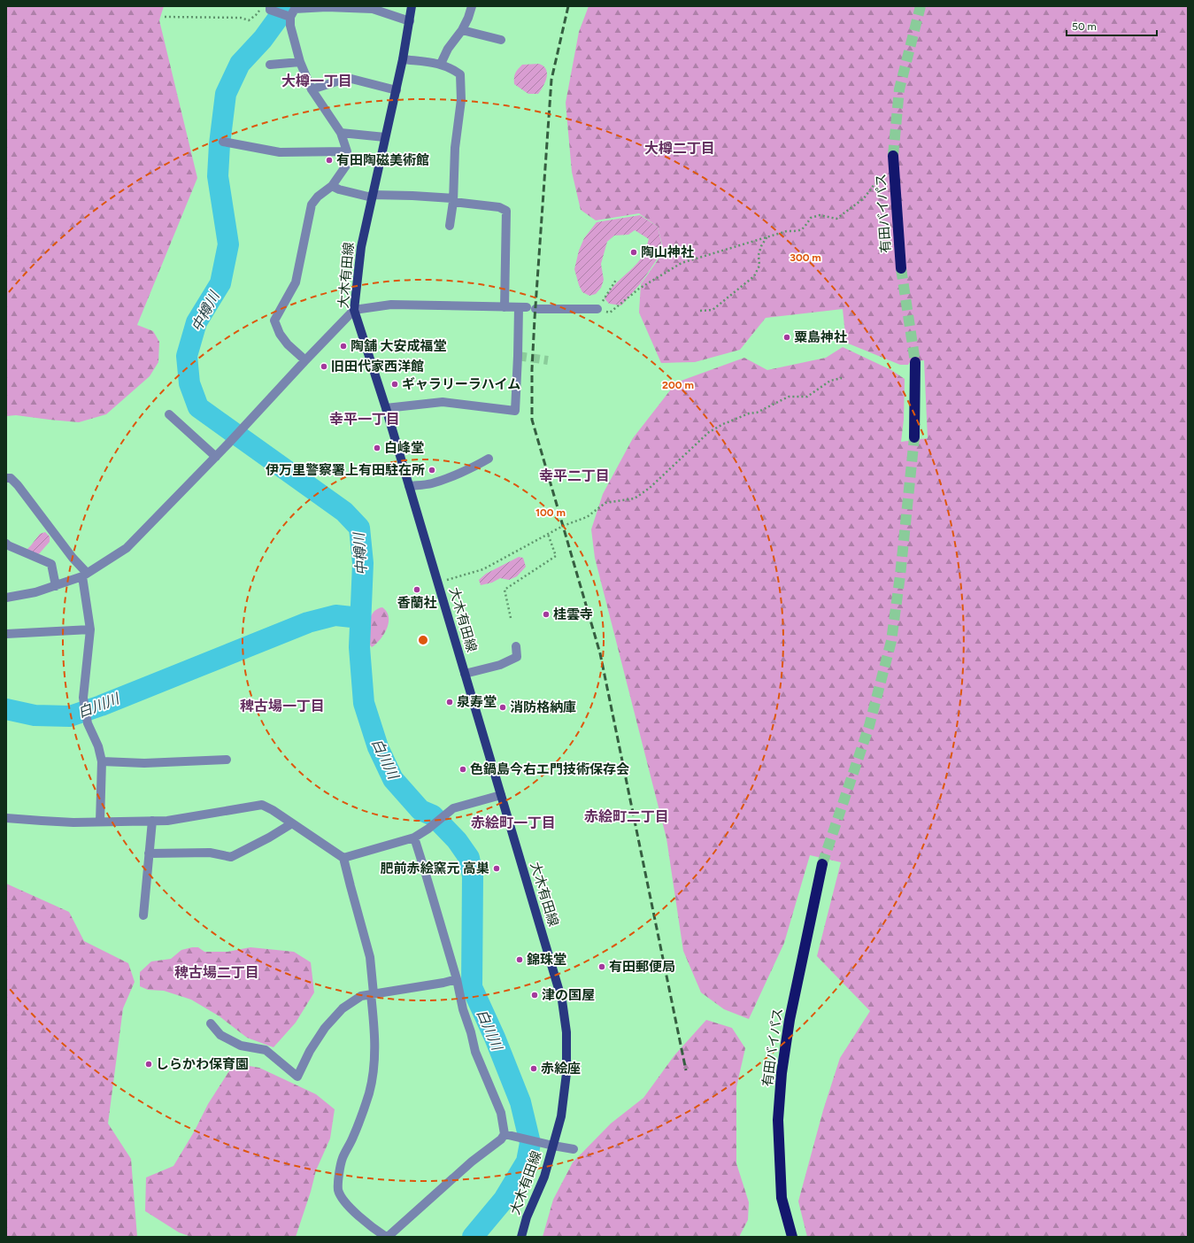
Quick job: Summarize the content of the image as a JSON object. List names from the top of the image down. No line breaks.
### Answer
{"streets":{"highway":["有田バイパス"],"main road":["大木有田線"]},"districts":["大樽一丁目","大樽二丁目","幸平一丁目","幸平二丁目","稗古場一丁目","赤絵町二丁目","赤絵町一丁目","稗古場二丁目"],"water":["中樽川","白川川"],"places":["有田陶磁美術館","陶山神社","粟島神社","陶舗 大安成福堂","旧田代家西洋館","ギャラリーラハイム","白峰堂","伊万里警察署上有田駐在所","香蘭社","桂雲寺","泉寿堂","消防格納庫","色鍋島今右エ門技術保存会","肥前赤絵窯元 高巣","錦珠堂","有田郵便局","津の国屋","しらかわ保育園","赤絵座"],"scale_bar":"50 m","rings":["300 m","200 m","100 m"]}
